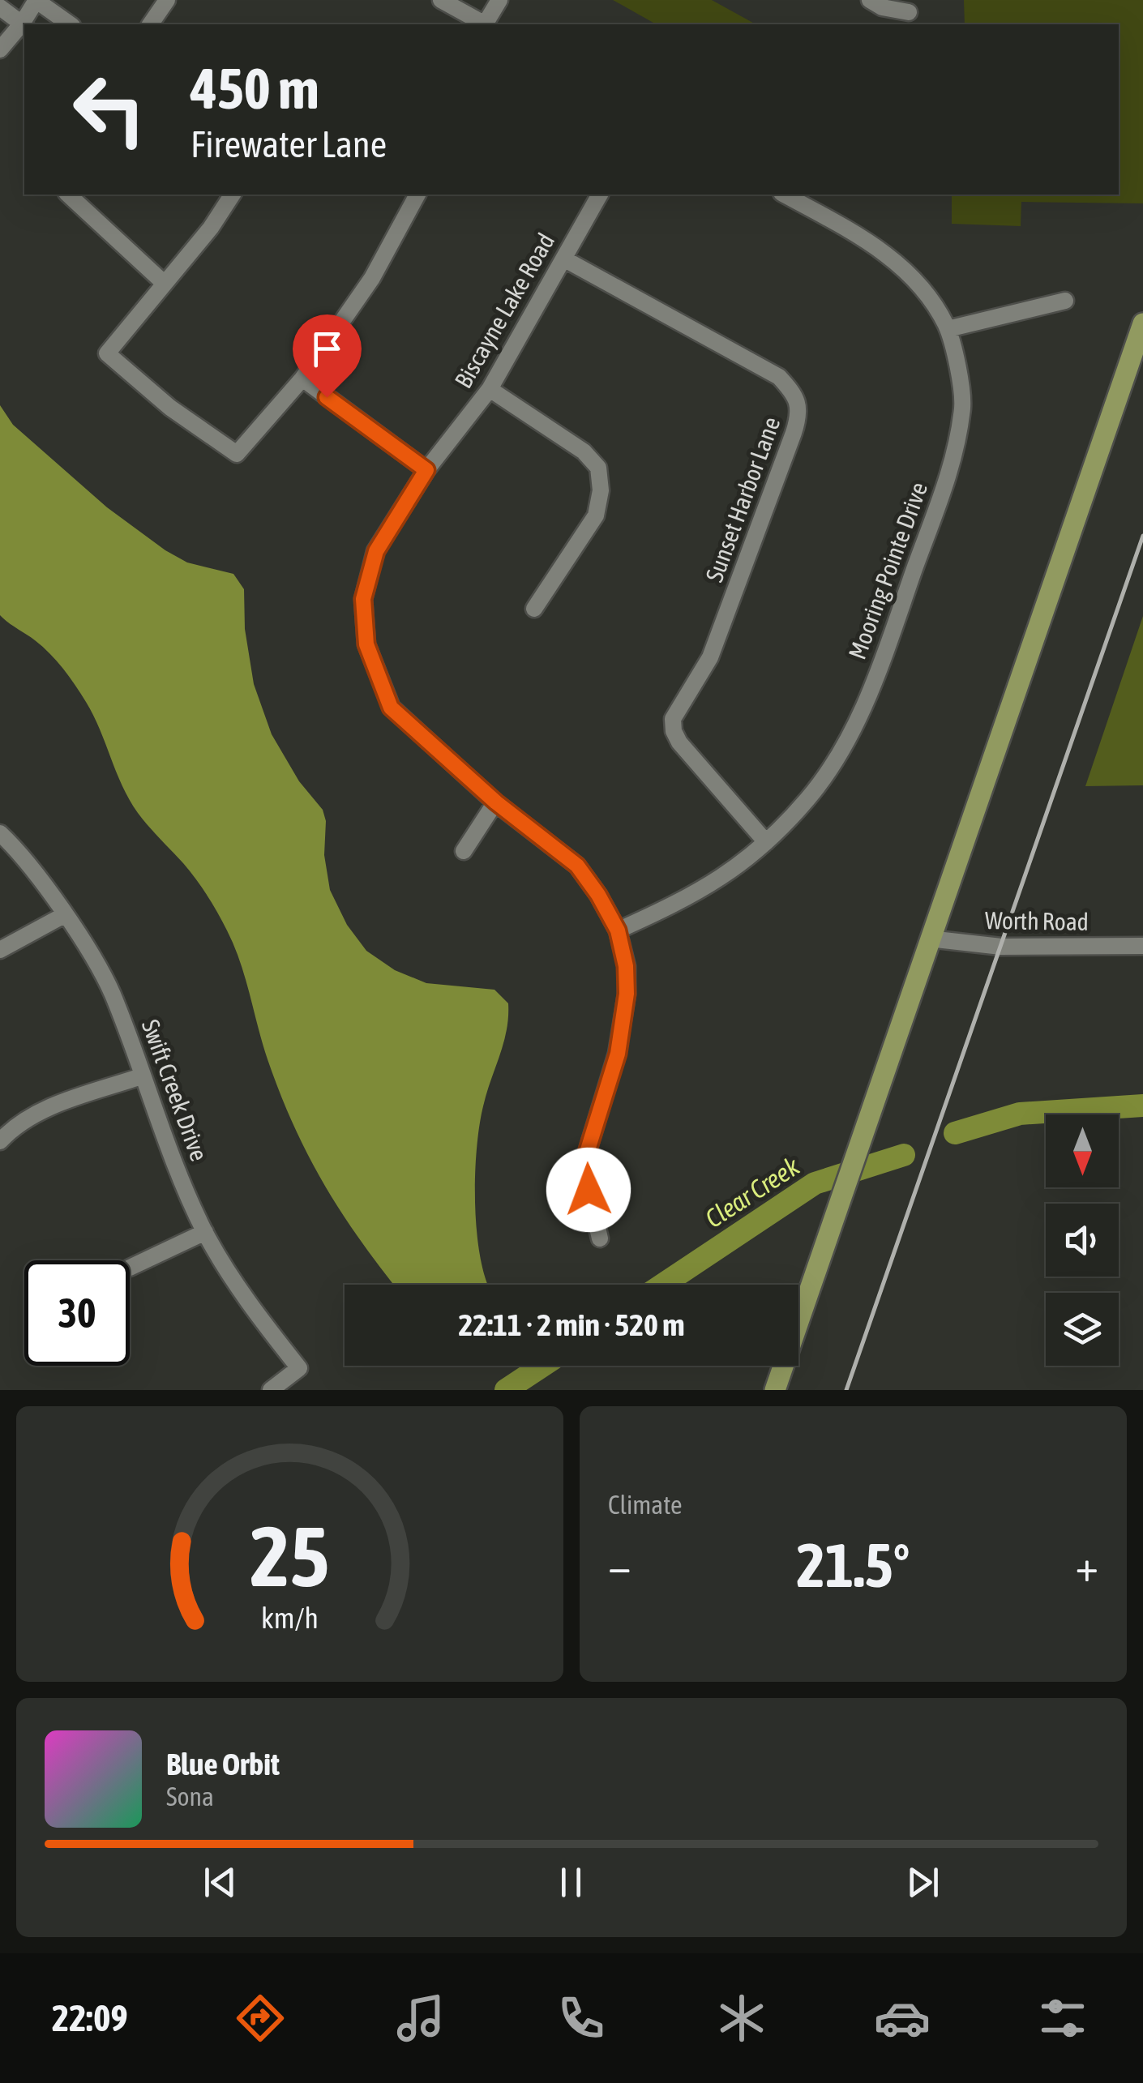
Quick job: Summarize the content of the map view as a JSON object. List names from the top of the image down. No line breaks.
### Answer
{"streets":{"street":["Biscayne Lake Road","Sunset Harbor Lane","Mooring Pointe Drive","Worth Road","Swift Creek Drive"]},"crossings":[["Biscayne Lake Road","Sunset Harbor Lane"],["Biscayne Lake Road","Mooring Pointe Drive"],["Sunset Harbor Lane","Mooring Pointe Drive"]],"water":["Clear Creek"],"north":"bottom","page":{"turn":["450 m","Firewater Lane"],"limit":"30","trip":"22:11 · 2 min · 520 m","tile":"Climate","heat":["−","21.5°","+"],"song":["Blue Orbit","Sona"],"tabs":"22:09","gauge":["25","km/h"]}}
